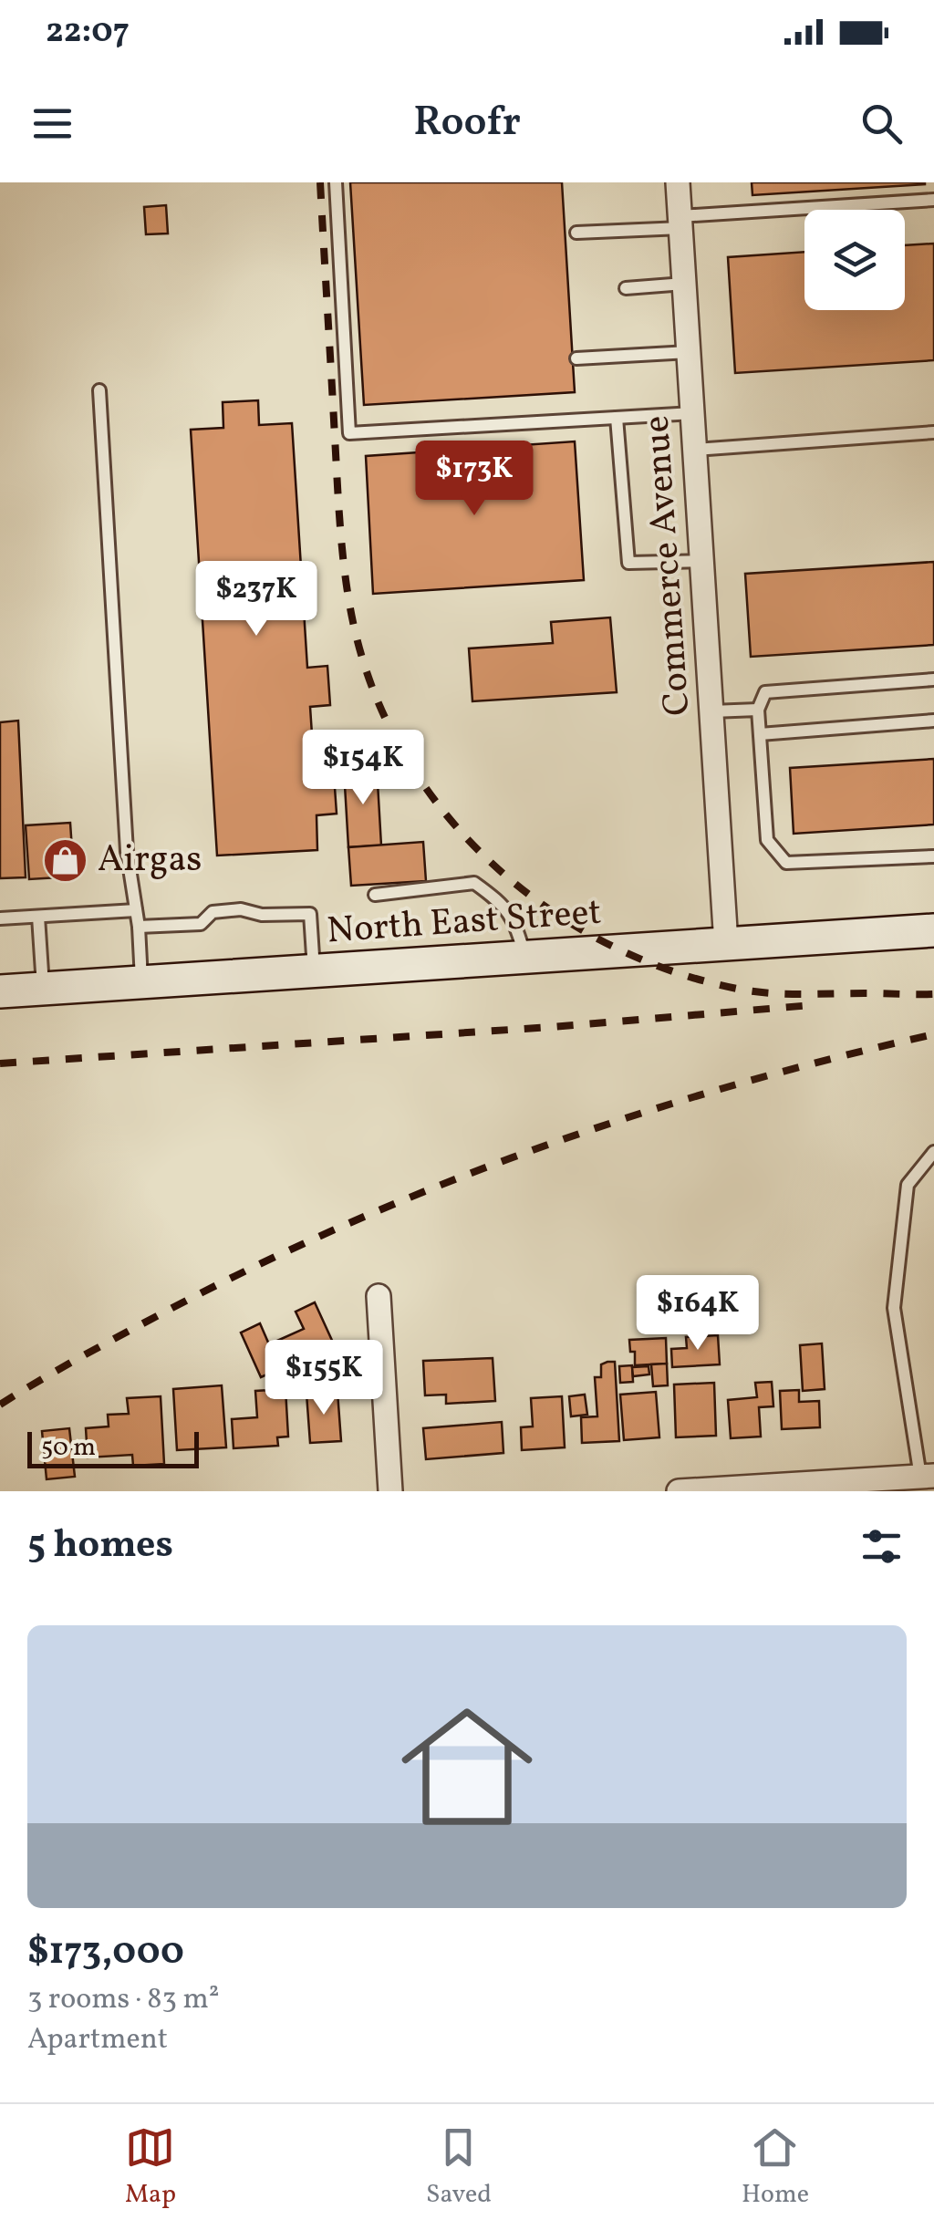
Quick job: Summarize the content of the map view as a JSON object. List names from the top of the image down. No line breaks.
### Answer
{"streets":{"main road":["North East Street"],"street":["Commerce Avenue"]},"crossings":[["Commerce Avenue","North East Street"]],"places":{"shop":["Airgas"]},"scale_bar":"50 m","page":{"status":"22:07","header":"Roofr","price":["$173K","$237K","$154K","$164K","$155K"],"scale":"50 m","heading":"5 homes","list":[{"name":"$173,000","note":"3 rooms · 83 m² · Apartment"}],"tabs":["Map","Saved","Home"]}}
